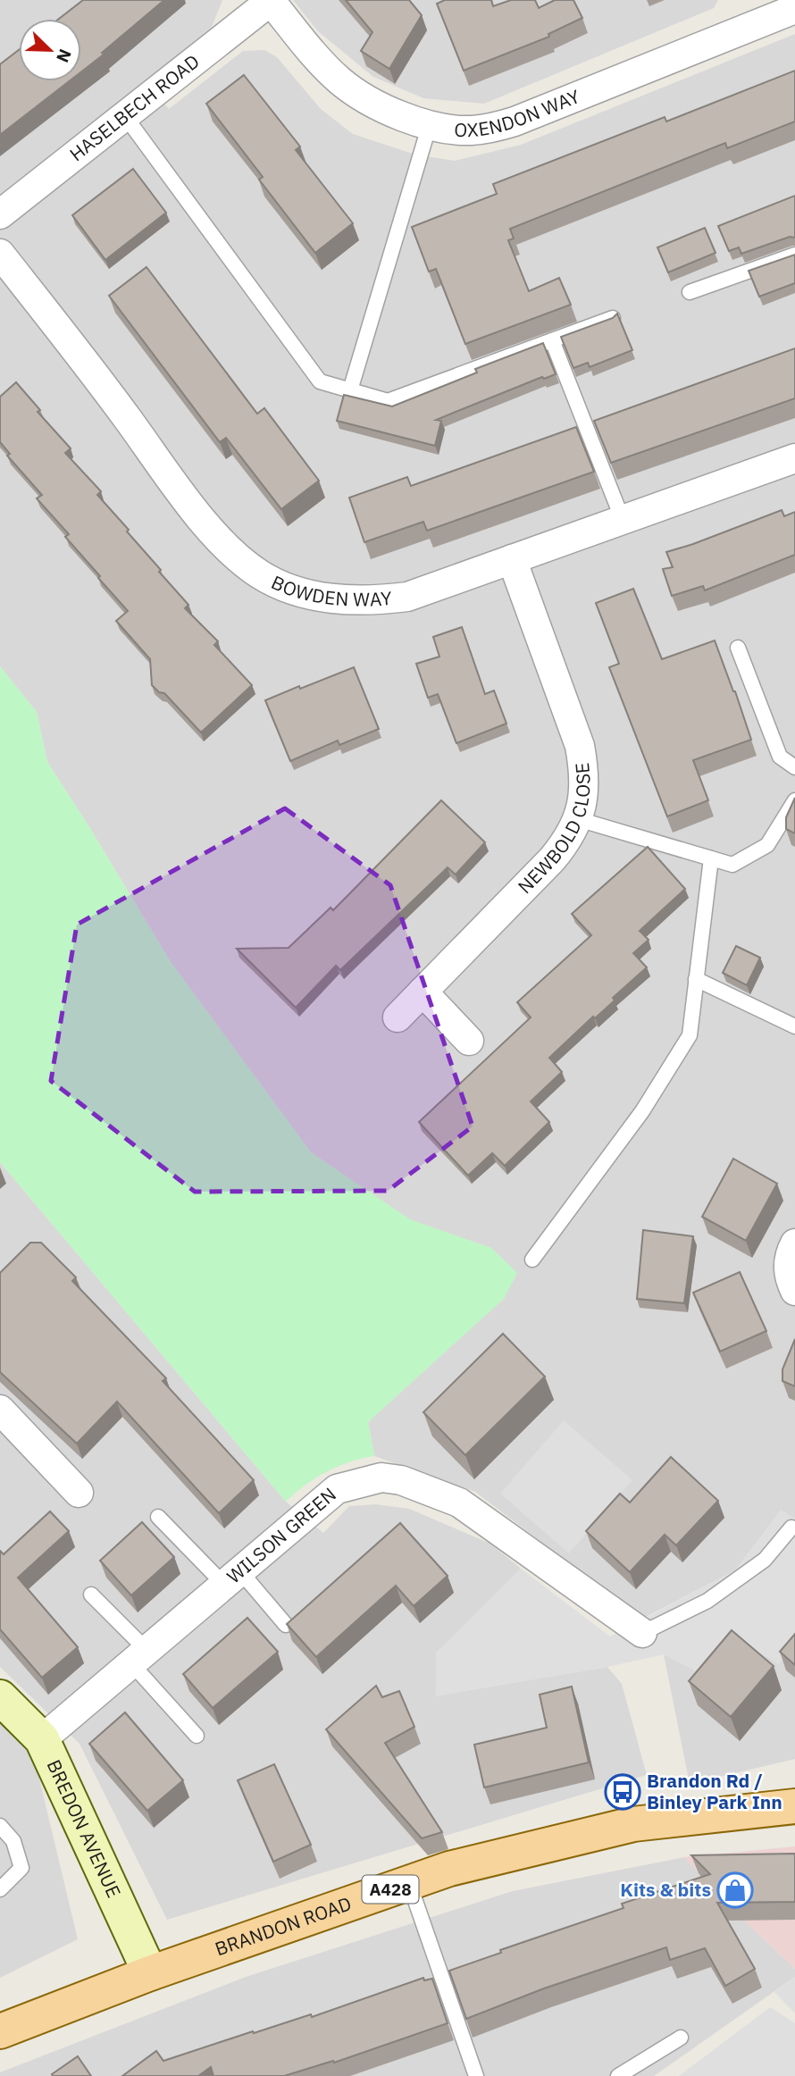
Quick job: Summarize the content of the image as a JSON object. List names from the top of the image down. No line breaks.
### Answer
{"streets":{"main road":["A428","BRANDON ROAD"],"street":["HASELBECH ROAD","OXENDON WAY","BOWDEN WAY","NEWBOLD CLOSE","WILSON GREEN","BREDON AVENUE"]},"crossings":[["HASELBECH ROAD","OXENDON WAY"],["BOWDEN WAY","NEWBOLD CLOSE"],["WILSON GREEN","BREDON AVENUE"],["BREDON AVENUE","BRANDON ROAD"]],"places":{"bus stop":["Brandon Rd / Binley Park Inn"],"shop":["Kits & bits"]},"north":"bottom right"}
